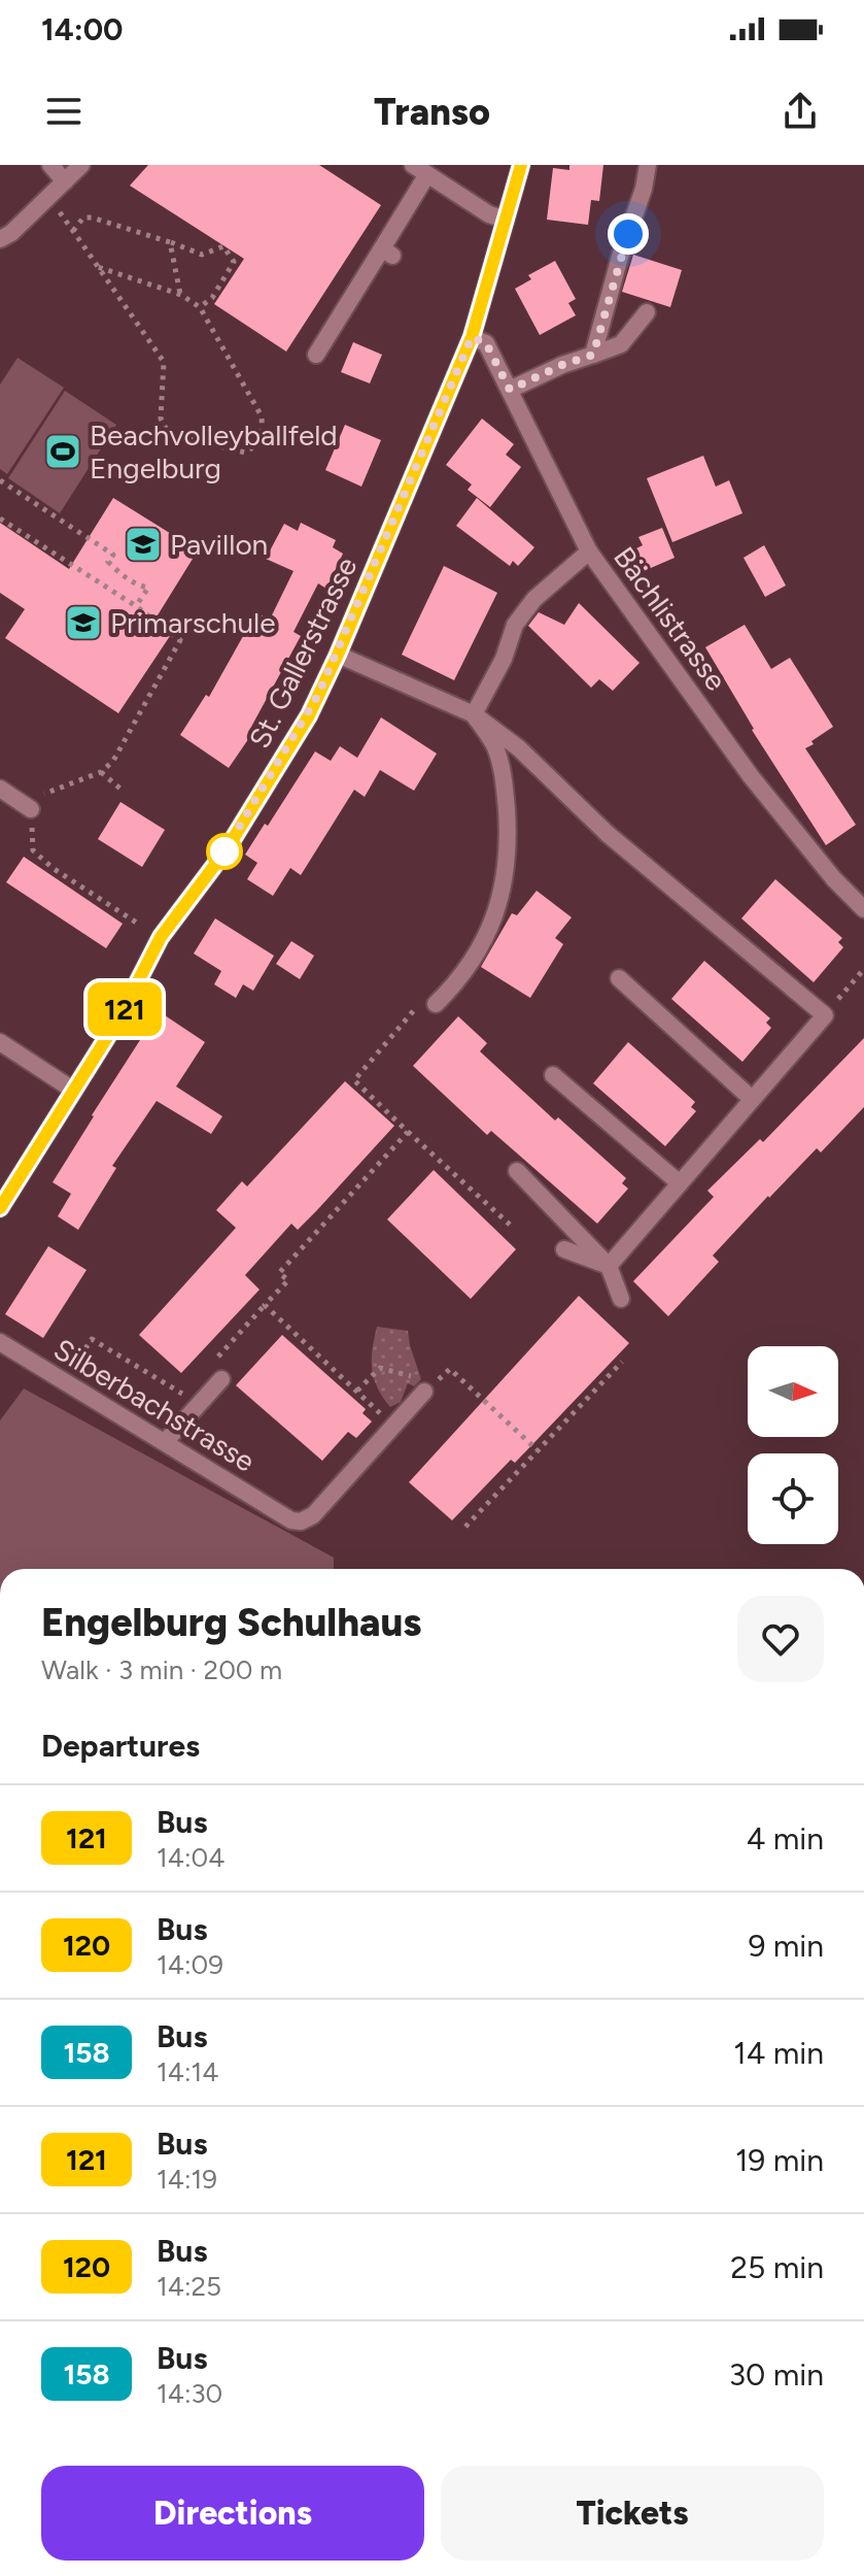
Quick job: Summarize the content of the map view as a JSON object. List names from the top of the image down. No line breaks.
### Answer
{"streets":{"street":["Bächlistrasse","St. Gallerstrasse","Silberbachstrasse"]},"crossings":[["Bächlistrasse","St. Gallerstrasse"]],"places":{"sports":["Beachvolleyballfeld Engelburg"],"school or university":["Pavillon","Primarschule"]},"lines":["bus line 121"],"north":"right","page":{"status":"14:00","header":"Transo","on_map":"121","heading":[["Engelburg Schulhaus","Walk · 3 min · 200 m"],"Departures"],"list":[{"mark":"121","name":"Bus","note":"14:04","value":"4 min"},{"mark":"120","name":"Bus","note":"14:09","value":"9 min"},{"mark":"158","name":"Bus","note":"14:14","value":"14 min"},{"mark":"121","name":"Bus","note":"14:19","value":"19 min"},{"mark":"120","name":"Bus","note":"14:25","value":"25 min"},{"mark":"158","name":"Bus","note":"14:30","value":"30 min"}],"buttons":["Directions","Tickets"]}}
